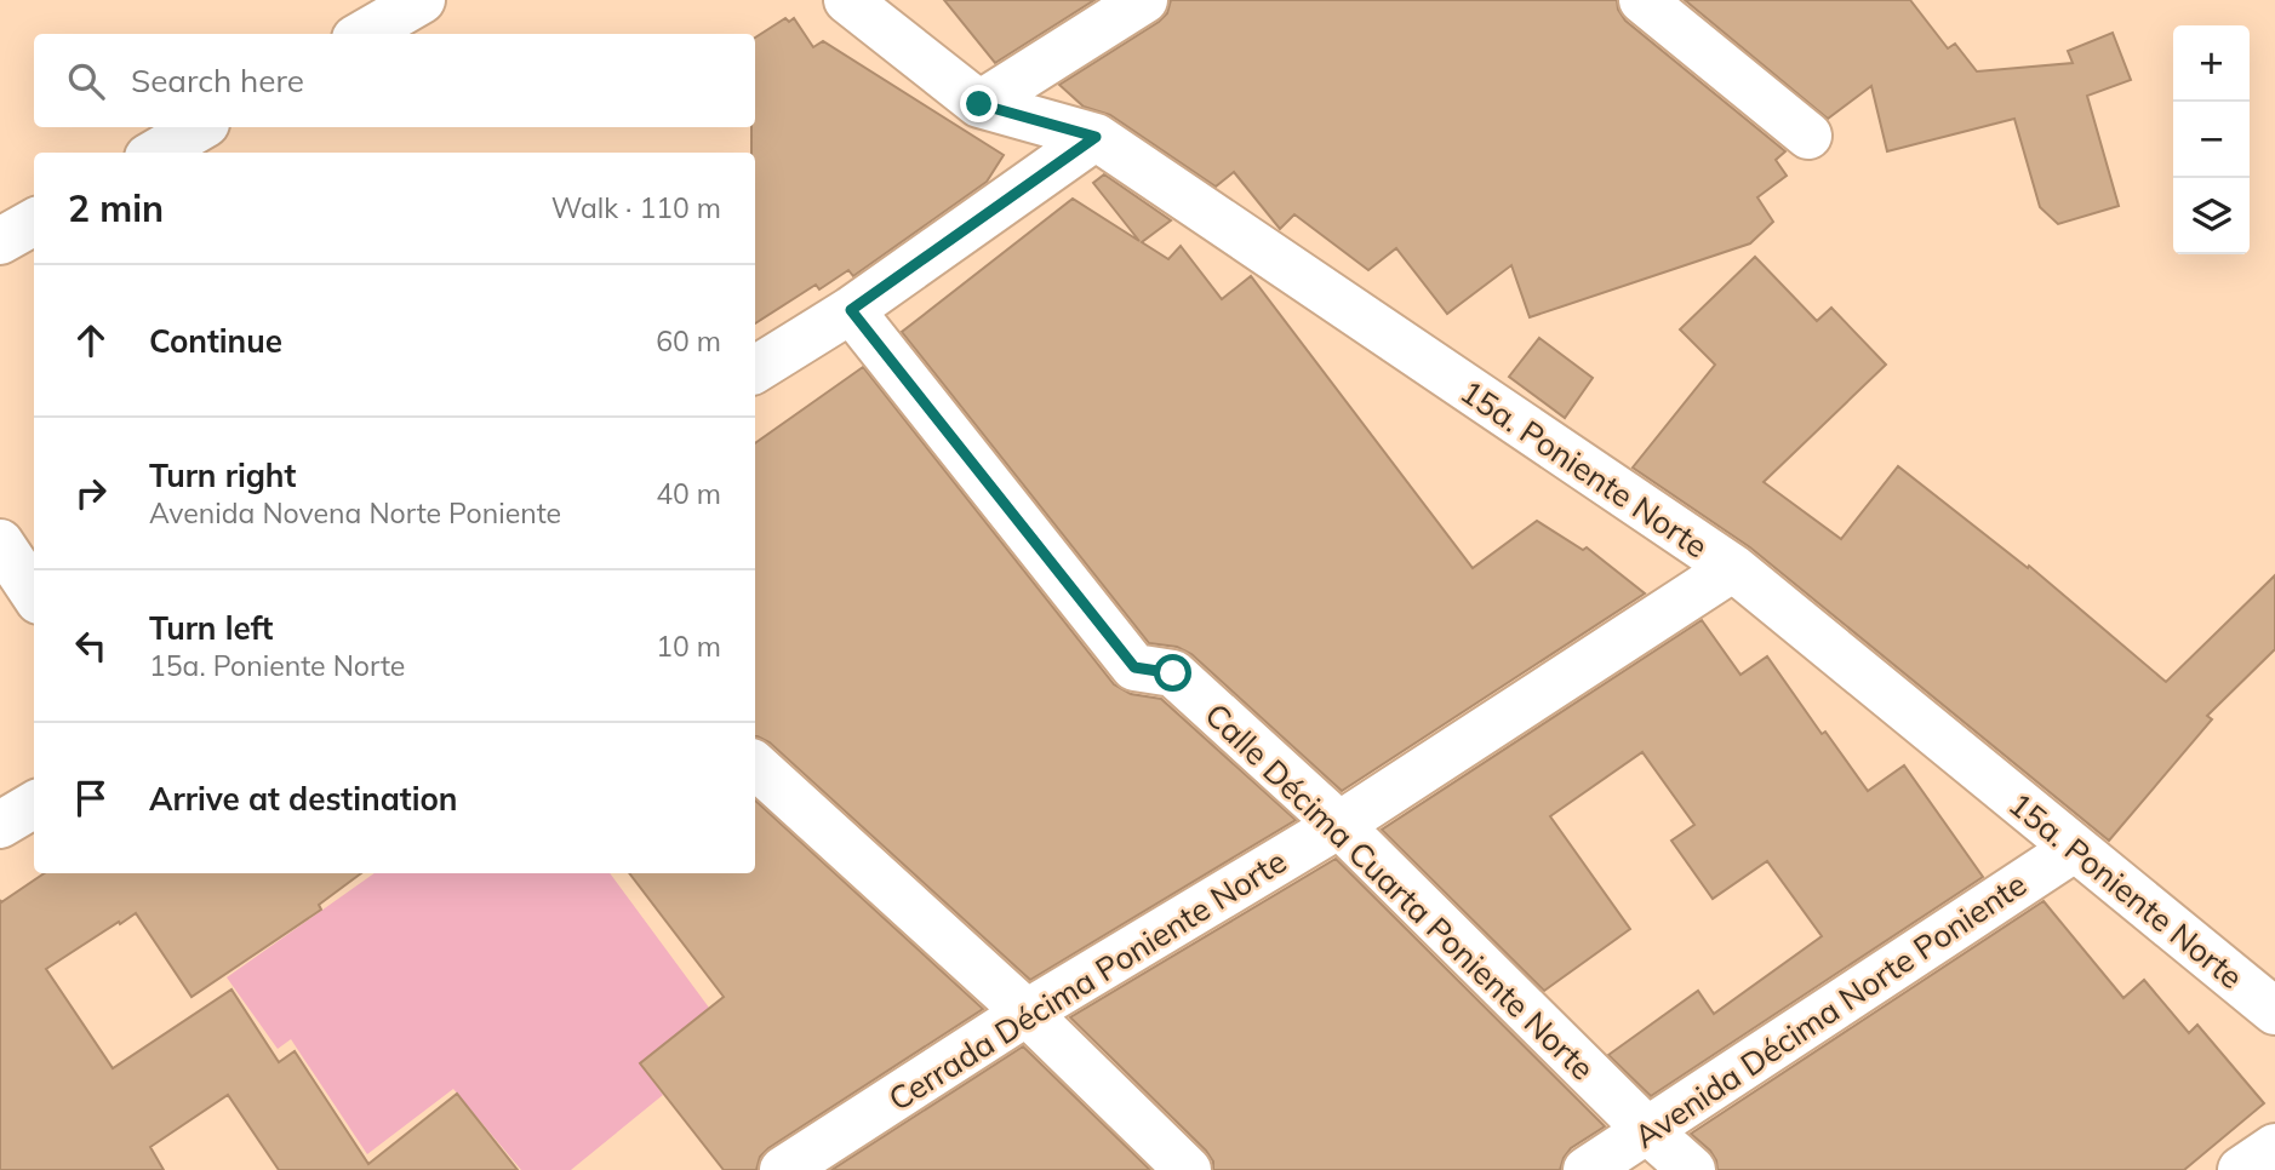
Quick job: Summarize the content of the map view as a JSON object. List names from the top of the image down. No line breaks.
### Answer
{"streets":{"street":["15a. Poniente Norte","Calle Décima Cuarta Poniente Norte","Cerrada Décima Poniente Norte","Avenida Décima Norte Poniente"]},"crossings":[["15a. Poniente Norte","Cerrada Décima Poniente Norte"],["15a. Poniente Norte","Avenida Décima Norte Poniente"],["Calle Décima Cuarta Poniente Norte","Cerrada Décima Poniente Norte"],["Calle Décima Cuarta Poniente Norte","Avenida Décima Norte Poniente"]],"page":{"map_buttons":["+","−"],"search":"Search here","heading":["2 min","Walk · 110 m"],"list":[["Continue","60 m"],["Turn right","Avenida Novena Norte Poniente","40 m"],["Turn left","15a. Poniente Norte","10 m"],"Arrive at destination"]}}
